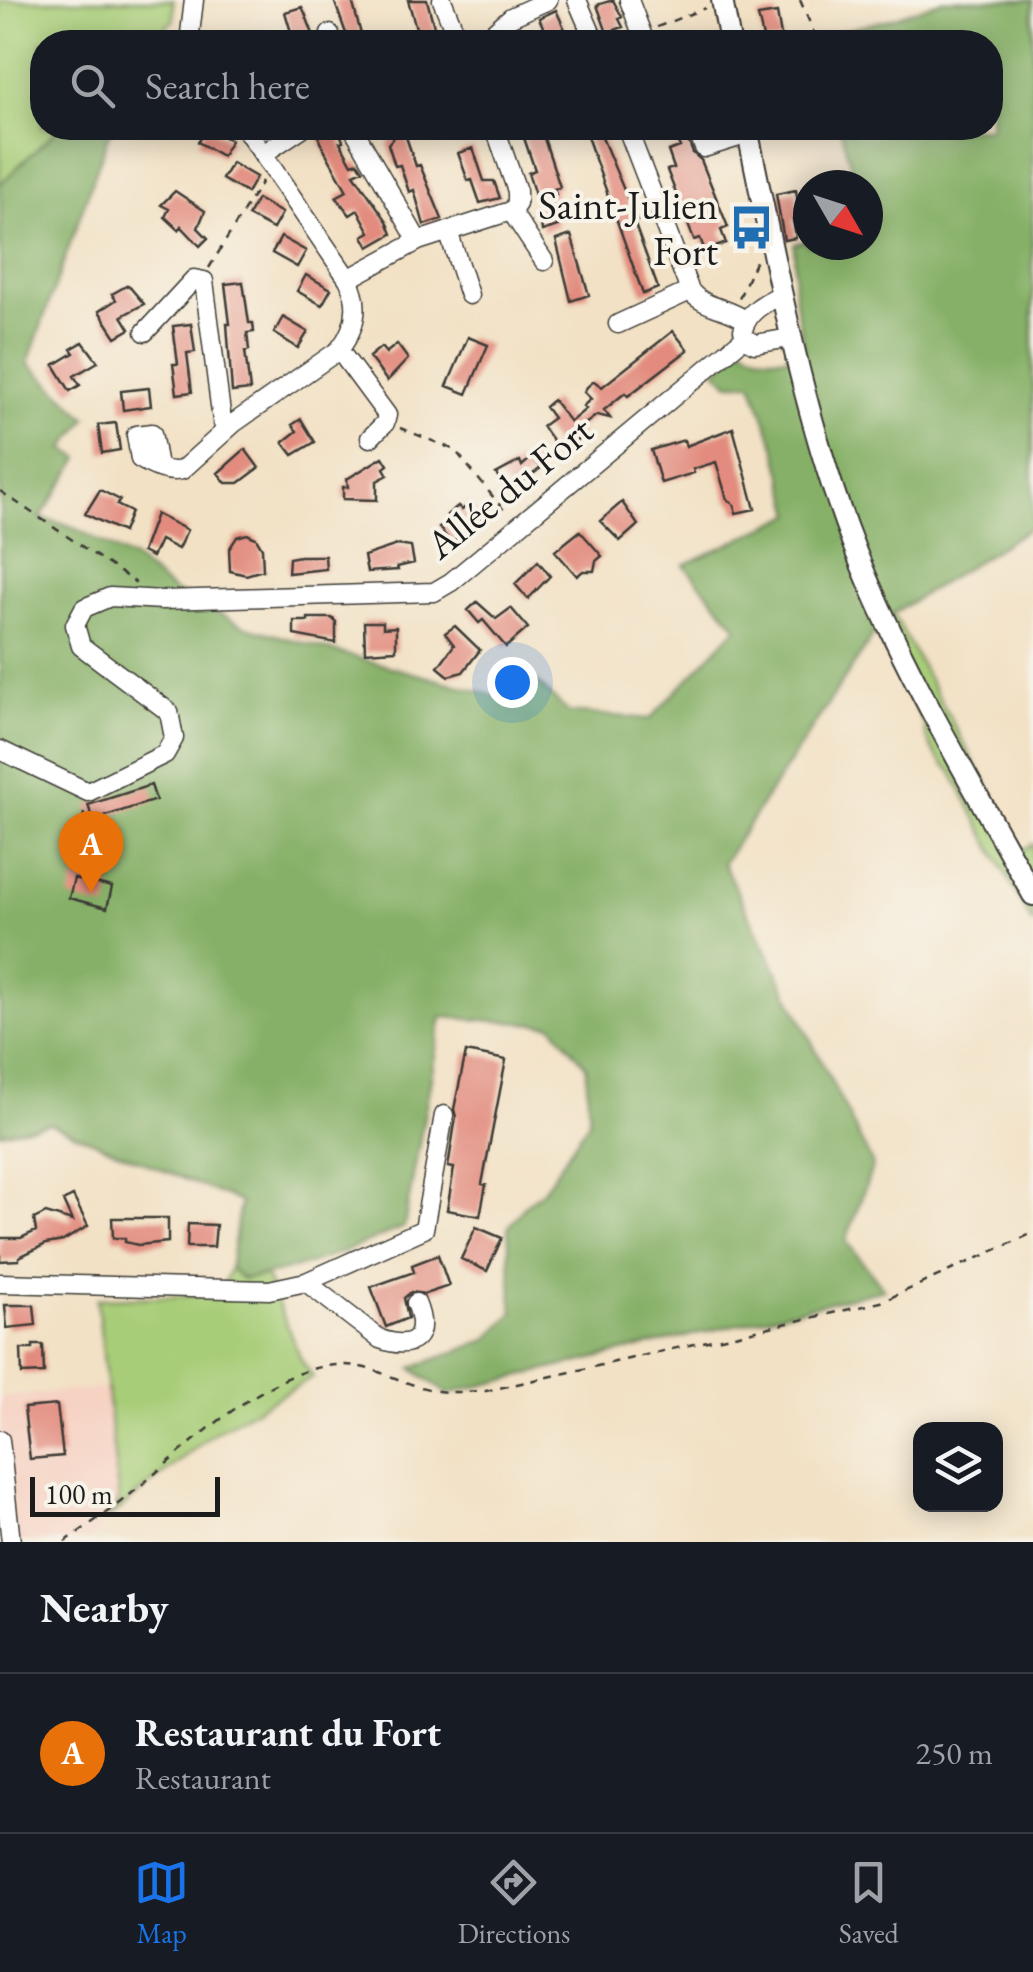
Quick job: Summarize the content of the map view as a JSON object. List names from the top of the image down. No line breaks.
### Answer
{"streets":{"street":["Allée du Fort"]},"places":{"bus stop":["Saint-Julien Fort"]},"scale_bar":"100 m","north":"bottom right","page":{"search":"Search here","pins":"A","scale":"100 m","heading":"Nearby","list":[{"mark":"A","name":"Restaurant du Fort","note":"Restaurant","value":"250 m"}],"nav":["Map","Directions","Saved"]}}
